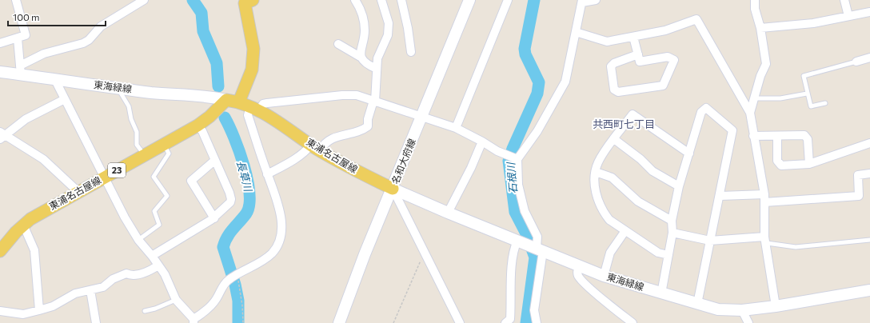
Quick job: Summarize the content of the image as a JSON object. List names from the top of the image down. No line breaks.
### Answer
{"streets":{"main road":["東海緑線","東浦名古屋線","名和大府線","23"]},"crossings":[["東海緑線","東浦名古屋線"],["東海緑線","名和大府線"],["東浦名古屋線","名和大府線"]],"districts":["共西町七丁目"],"water":["長草川","石根川"],"scale_bar":"100 m"}
